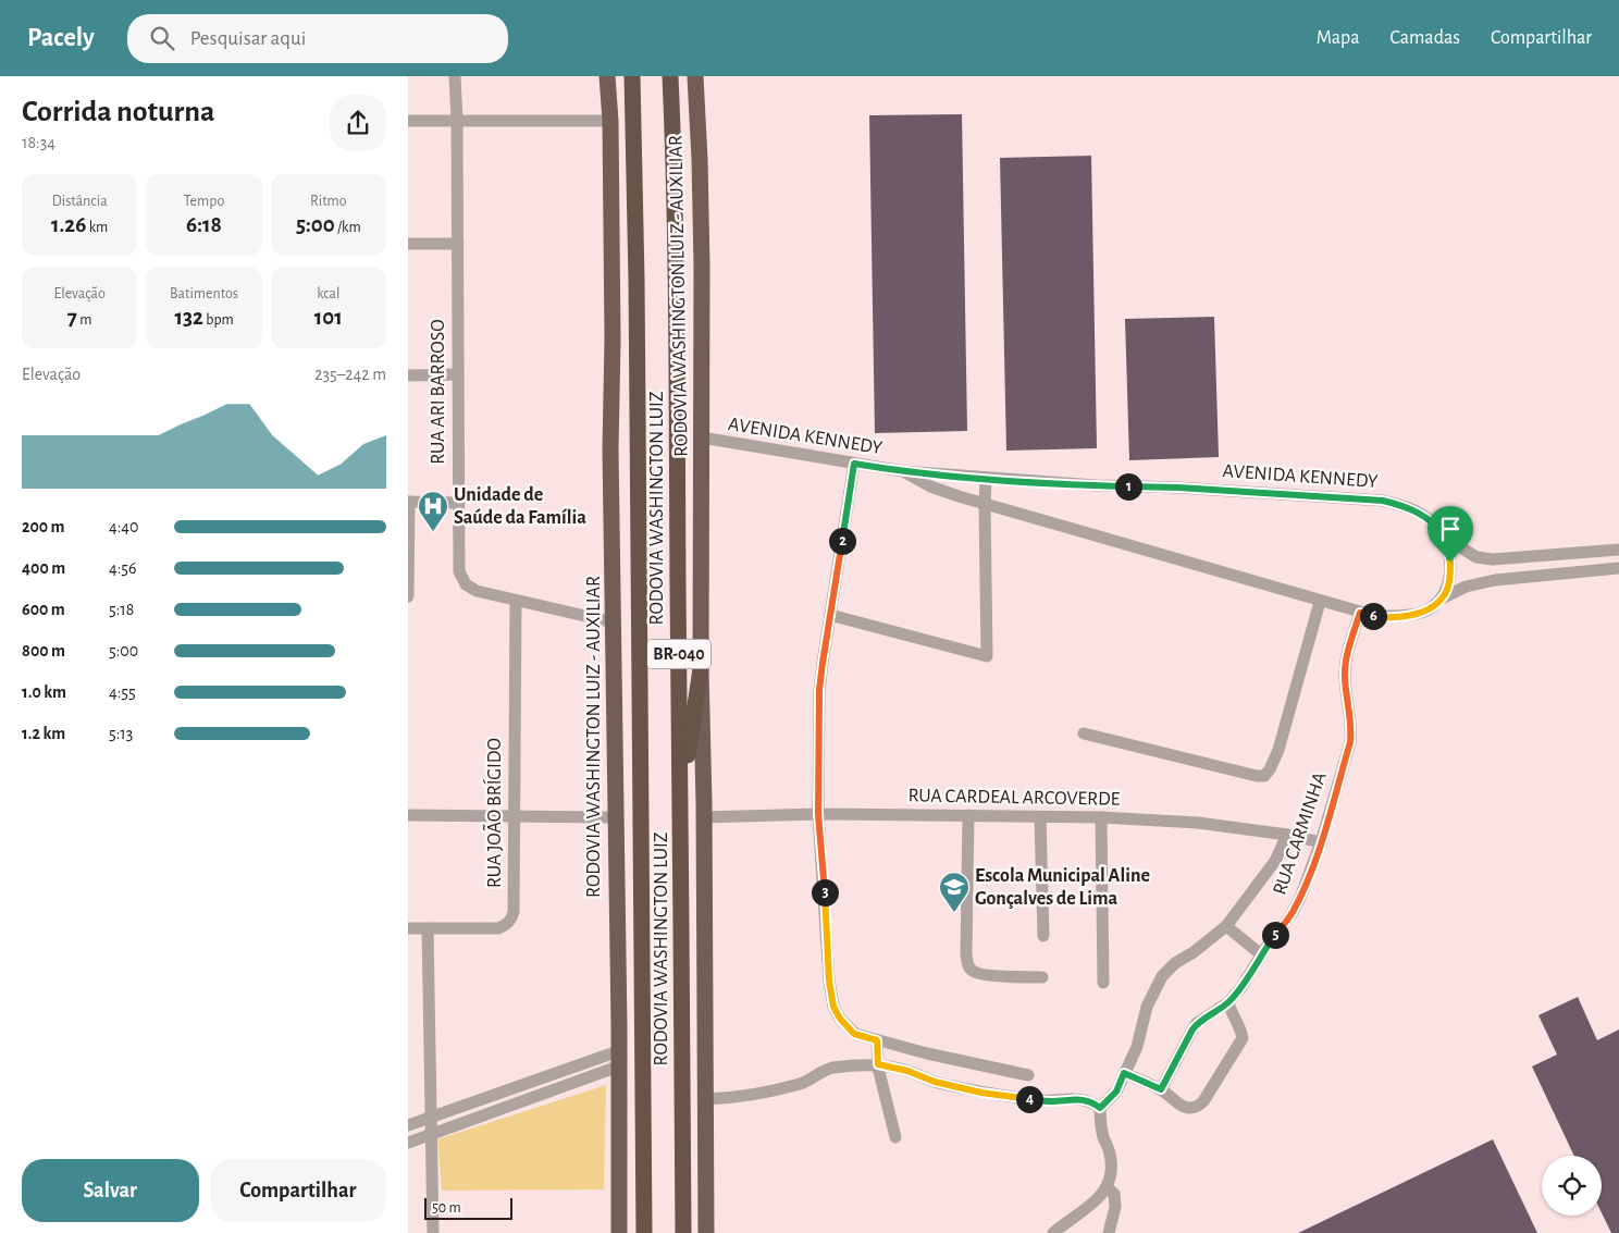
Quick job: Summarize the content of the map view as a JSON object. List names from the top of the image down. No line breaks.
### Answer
{"streets":{"highway":["RODOVIA WASHINGTON LUIZ - AUXILIAR","RODOVIA WASHINGTON LUIZ","BR-040"],"street":["RUA ARI BARROSO","AVENIDA KENNEDY","RUA CARDEAL ARCOVERDE","RUA JOÃO BRÍGIDO","RUA CARMINHA"]},"crossings":[["RODOVIA WASHINGTON LUIZ - AUXILIAR","RUA ARI BARROSO"],["RODOVIA WASHINGTON LUIZ - AUXILIAR","AVENIDA KENNEDY"],["RODOVIA WASHINGTON LUIZ - AUXILIAR","RUA CARDEAL ARCOVERDE"],["RUA ARI BARROSO","RUA JOÃO BRÍGIDO"],["AVENIDA KENNEDY","RUA CARMINHA"],["RUA CARDEAL ARCOVERDE","RUA CARMINHA"]],"places":{"hospital":["Unidade de Saúde da Família"],"school or university":["Escola Municipal Aline Gonçalves de Lima"]},"scale_bar":"50 m","page":{"header":"Pacely","search":"Pesquisar aqui","nav":["Mapa","Camadas","Compartilhar"],"heading":["Corrida noturna","18:34"],"stats":[["Distância","1.26 km"],["Tempo","6:18"],["Ritmo","5:00 /km"],["Elevação","7 m"],["Batimentos","132 bpm"],["kcal","101"]],"chart":["Elevação","235–242 m"],"pins":["1","2","6","3","5","4"],"list":[{"name":"200 m","note":"4:40"},{"name":"400 m","note":"4:56"},{"name":"600 m","note":"5:18"},{"name":"800 m","note":"5:00"},{"name":"1.0 km","note":"4:55"},{"name":"1.2 km","note":"5:13"}],"buttons":["Salvar","Compartilhar"],"scale":"50 m"}}
